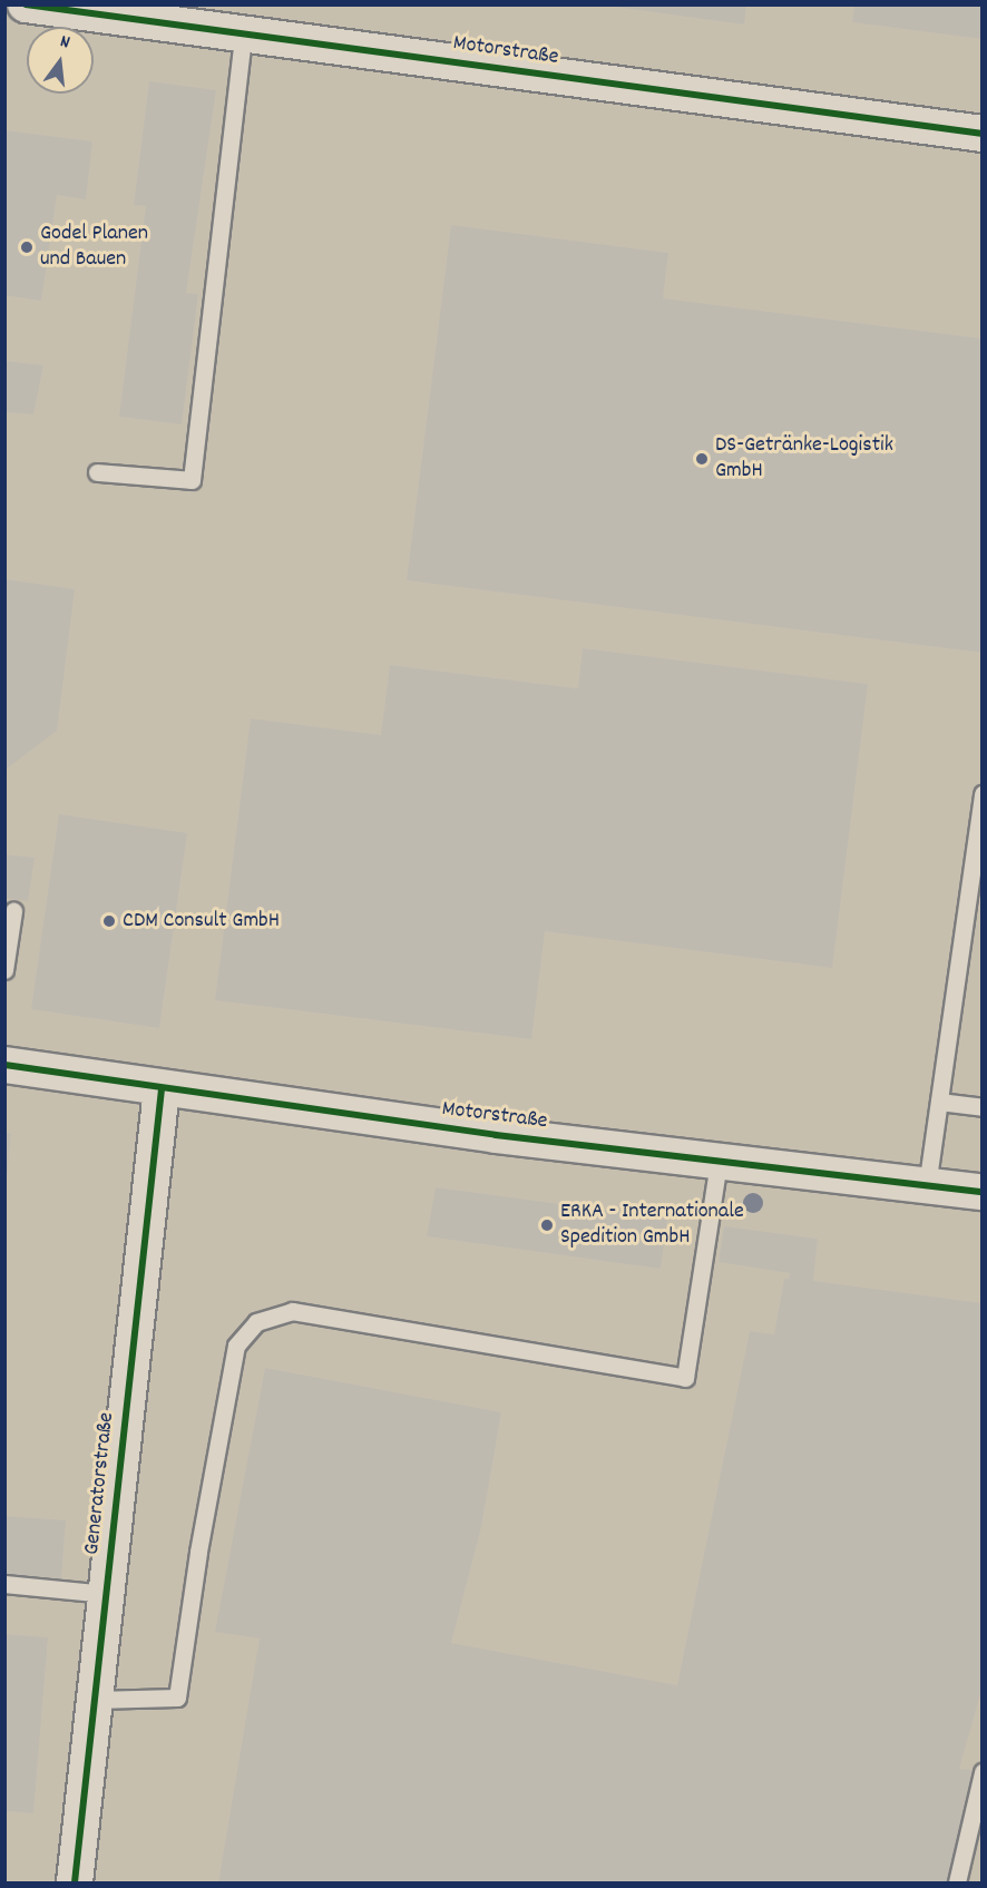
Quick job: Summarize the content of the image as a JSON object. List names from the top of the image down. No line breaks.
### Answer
{"streets":{"street":["Motorstraße","Generatorstraße"]},"crossings":[["Motorstraße","Generatorstraße"]],"places":["Godel Planen und Bauen","DS-Getränke-Logistik GmbH","CDM Consult GmbH","ERKA - Internationale Spedition GmbH"],"north":"top"}
